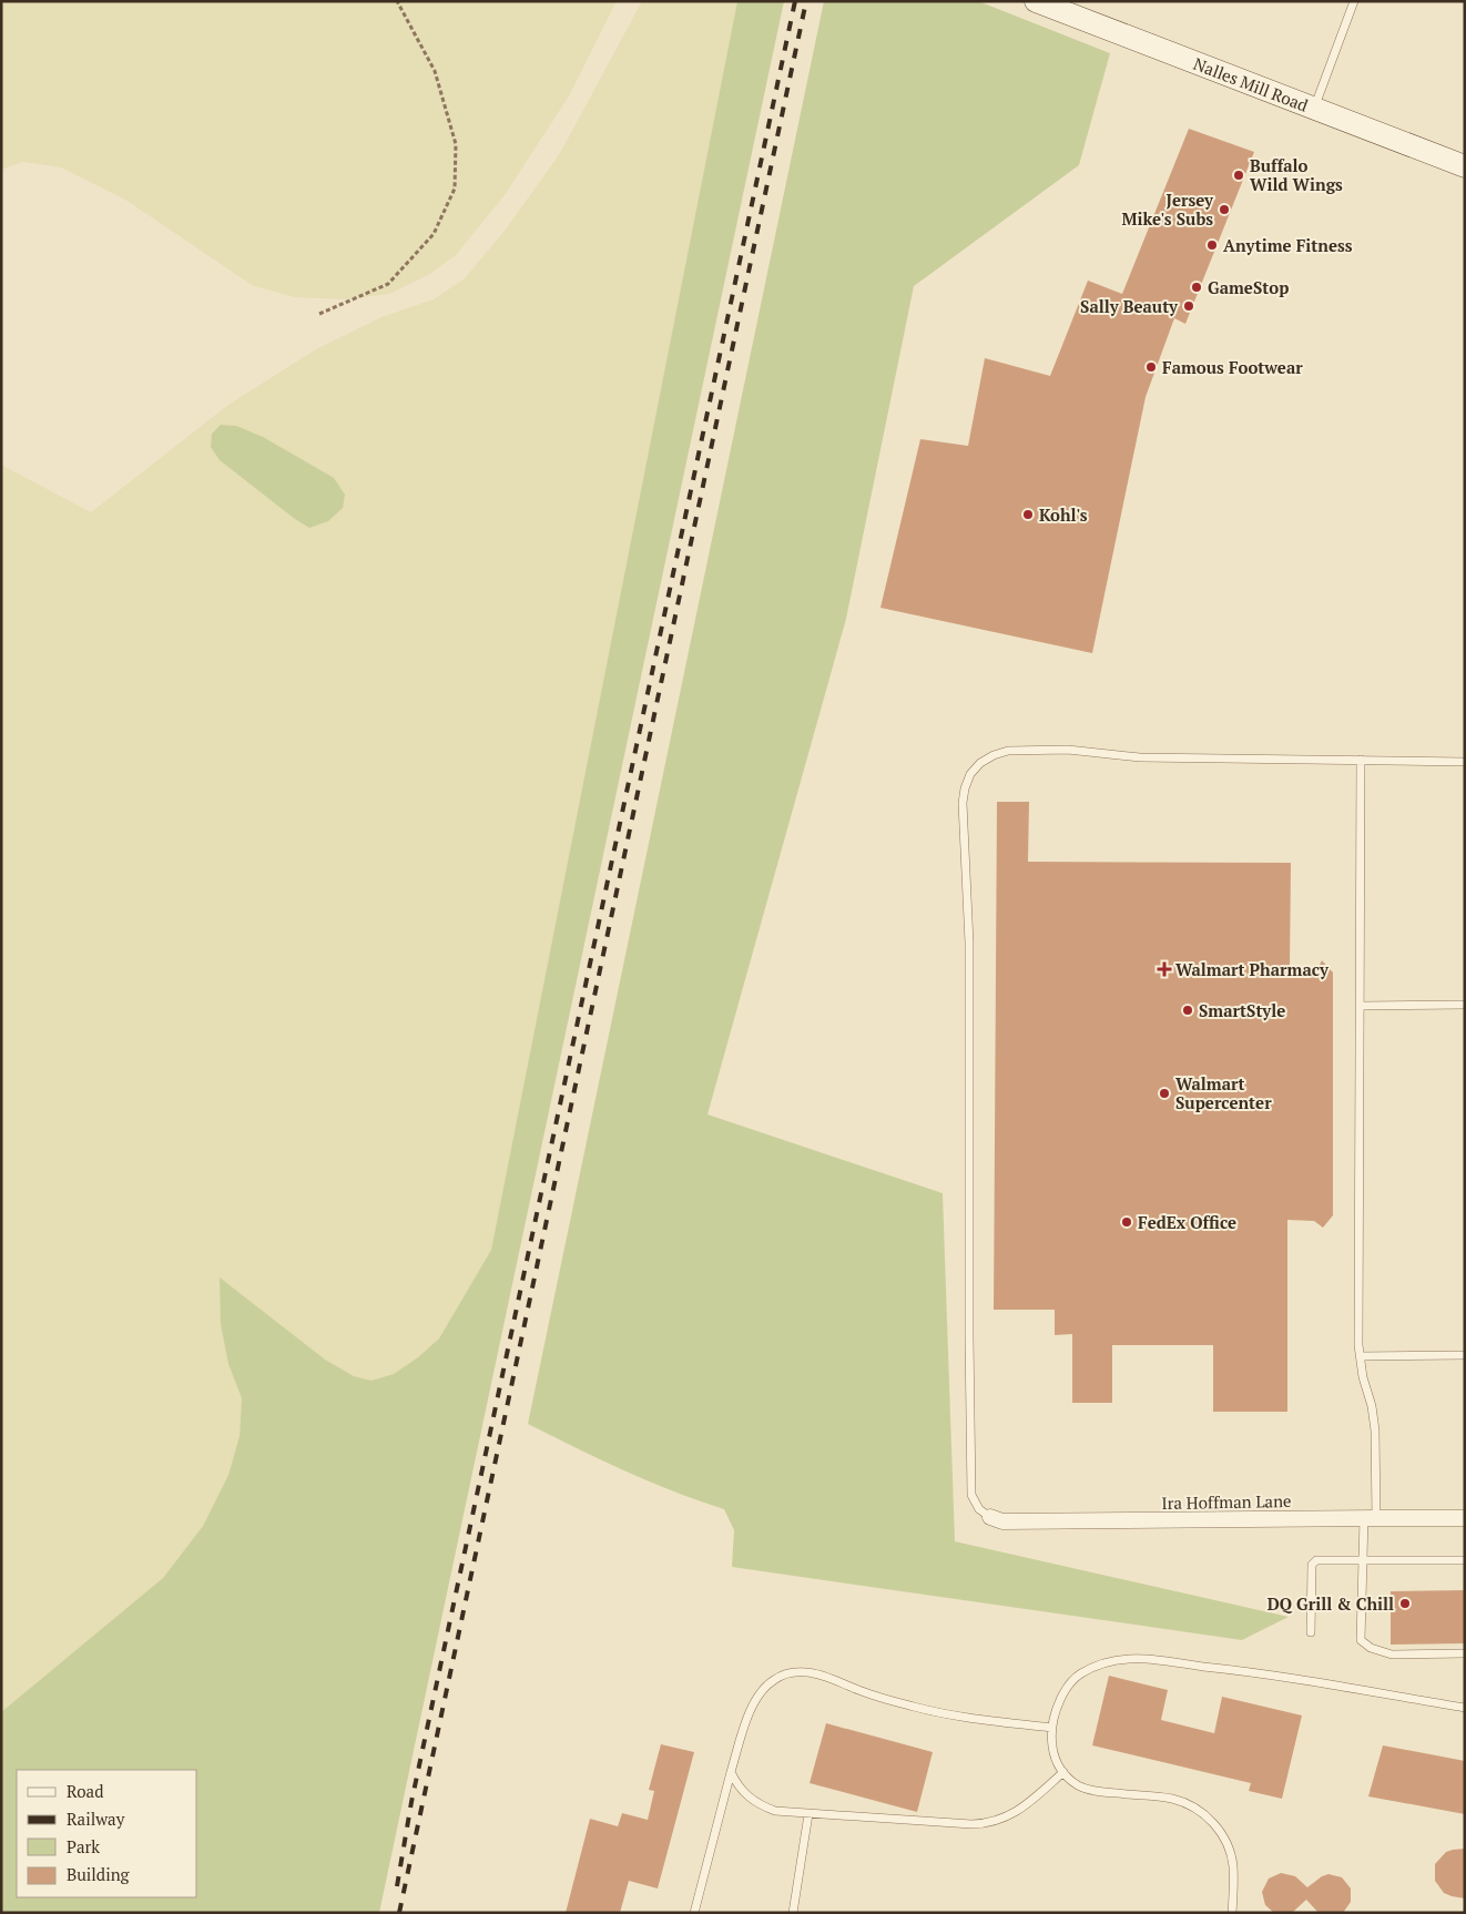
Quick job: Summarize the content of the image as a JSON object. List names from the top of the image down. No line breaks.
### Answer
{"streets":{"street":["Nalles Mill Road","Ira Hoffman Lane"]},"places":{"other":["Buffalo Wild Wings","Jersey Mike's Subs","Anytime Fitness","GameStop","Sally Beauty","Famous Footwear","Kohl's","SmartStyle","Walmart Supercenter","FedEx Office","DQ Grill & Chill"],"health":["Walmart Pharmacy"]},"legend":["Road","Railway","Park","Building"]}
